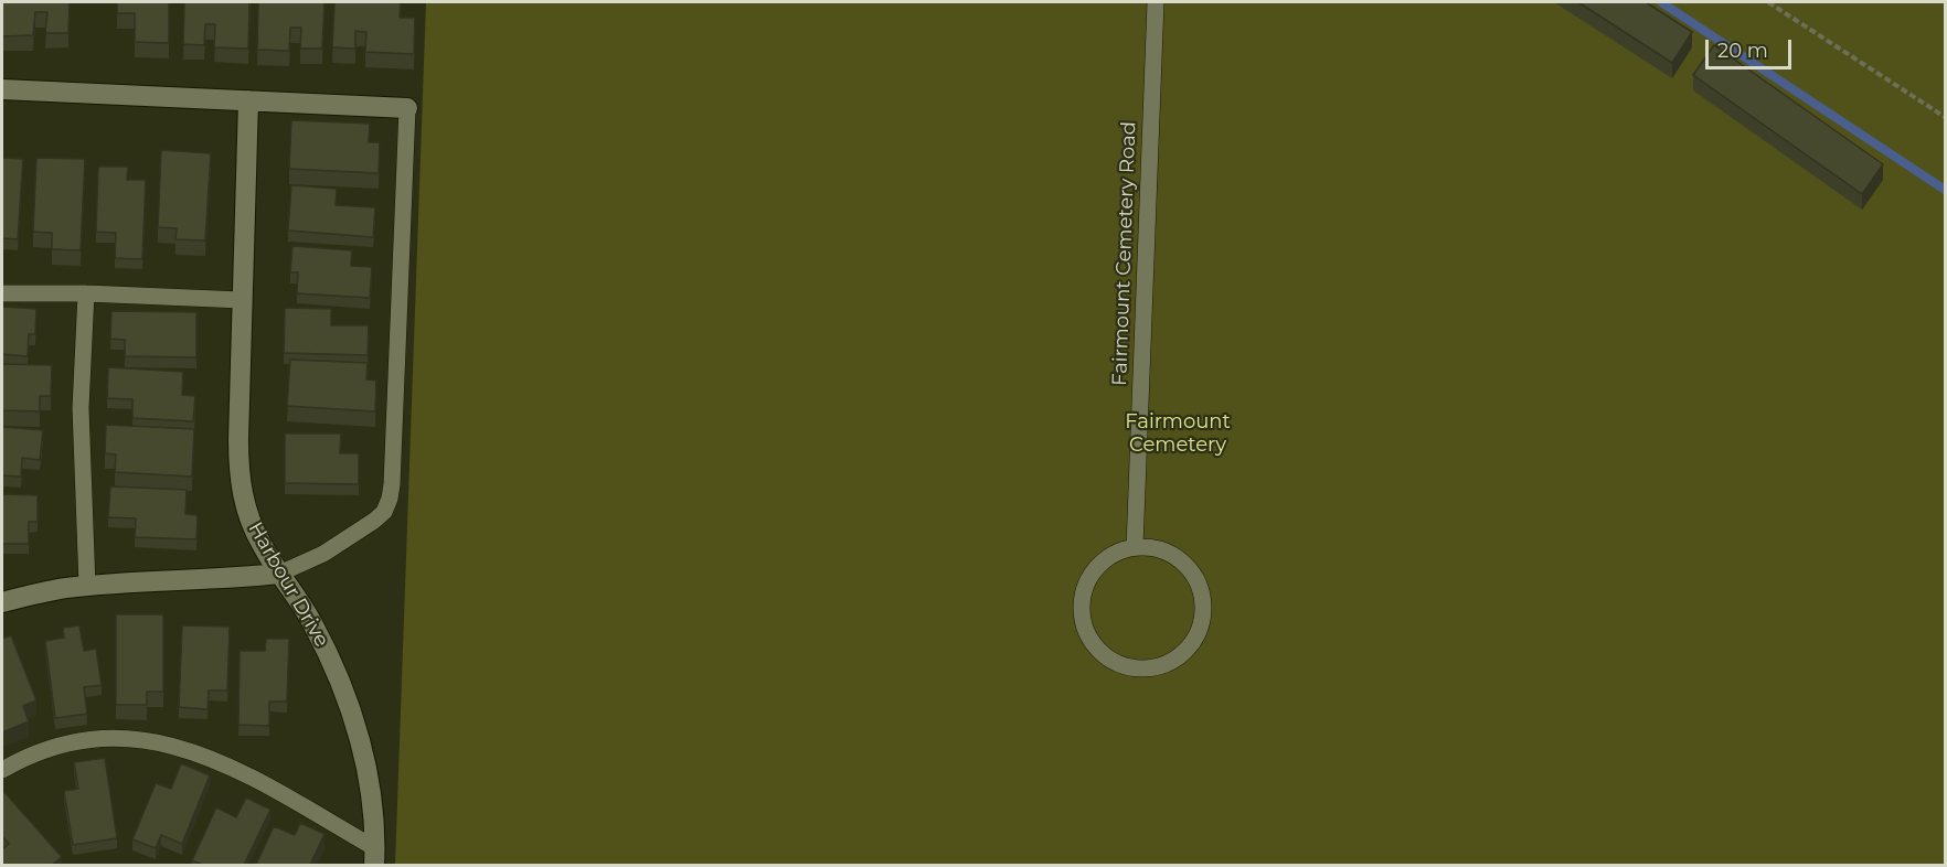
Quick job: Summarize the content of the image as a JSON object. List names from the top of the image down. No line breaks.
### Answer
{"streets":{"street":["Harbour Drive"],"lane":["Fairmount Cemetery Road"]},"parks":["Fairmount Cemetery"],"scale_bar":"20 m"}
